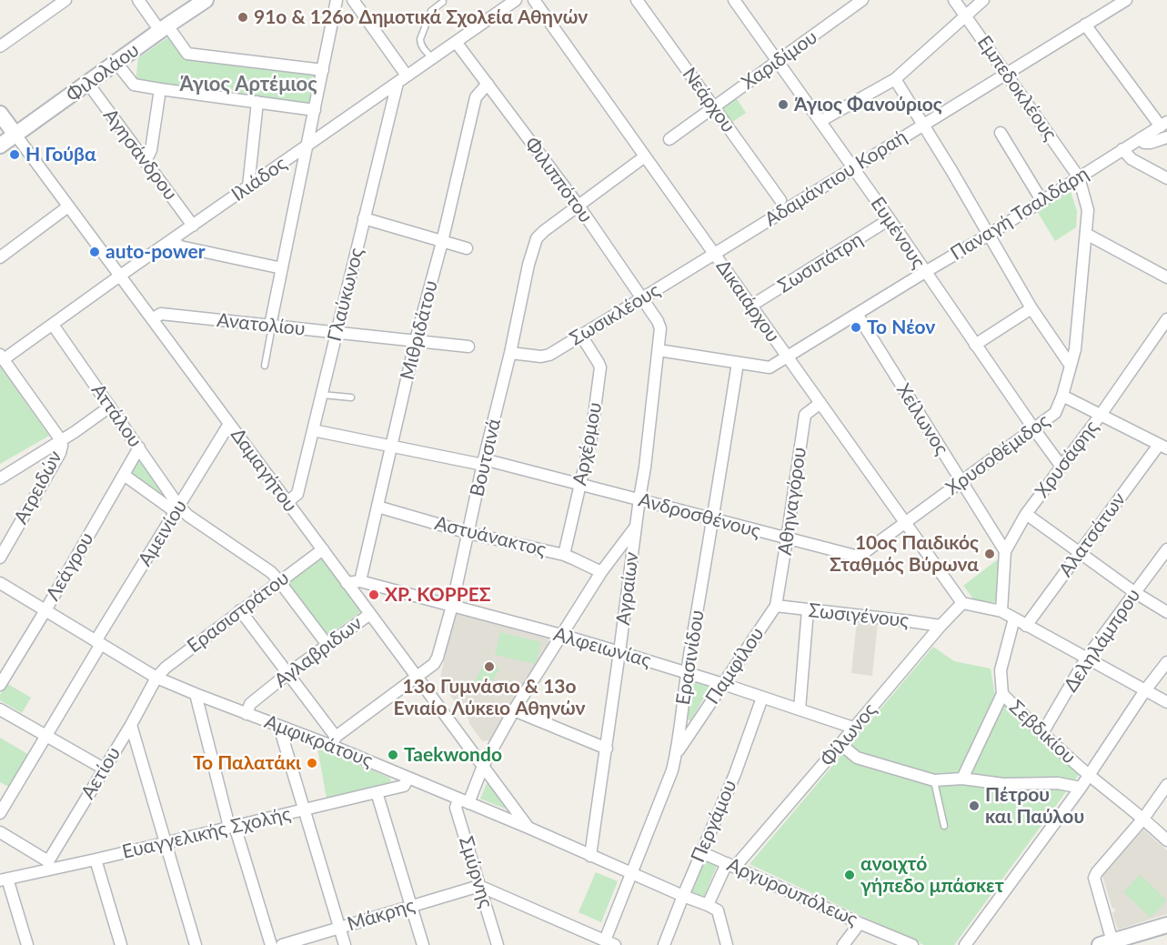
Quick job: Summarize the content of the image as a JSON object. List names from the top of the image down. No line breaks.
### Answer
{"streets":{"main road":["Φιλολάου","Δαμαγήτου"],"street":["Χαριδίμου","Εμπεδοκλέους","Νεάρχου","Αγησάνδρου","Αδαμάντιου Κοραή","Ιλιάδος","Φιλιππότου","Παναγή Τσαλδάρη","Ευμένους","Σωσιπάτρη","Γλαύκωνος","Δικαιάρχου","Σωσικλέους","Ανατολίου","Μιθριδάτου","Αττάλου","Χείλωνος","Αρχέρμου","Χρυσοθέμιδος","Βουτσινά","Χρυσάφης","Ατρειδών","Αθηναγόρου","Ανδροσθένους","Αμεινίου","Αλατσάτων","Αστυάνακτος","Λεάγρου","Αγραίων","Ερασιστράτου","Σωσιγένους","Δεληλάμπρου","Αλφειωνίας","Αγλαβριδων","Ερασινίδου","Παμφίλου","Σεβδικίου","Φίλωνος","Αμφικράτους","Αετίου","Περγάμου","Ευαγγελικής Σχολής","Σμύρνης","Αργυρουπόλεως","Μάκρης"]},"crossings":[["Χαριδίμου","Νεάρχου"],["Χαριδίμου","Ευμένους"],["Φιλολάου","Αγησάνδρου"],["Φιλολάου","Δαμαγήτου"],["Εμπεδοκλέους","Αδαμάντιου Κοραή"],["Εμπεδοκλέους","Παναγή Τσαλδάρη"],["Εμπεδοκλέους","Χρυσοθέμιδος"],["Αγησάνδρου","Ιλιάδος"],["Αδαμάντιου Κοραή","Ευμένους"],["Αδαμάντιου Κοραή","Δικαιάρχου"],["Αδαμάντιου Κοραή","Σωσικλέους"],["Ιλιάδος","Φιλιππότου"],["Ιλιάδος","Γλαύκωνος"],["Ιλιάδος","Αττάλου"],["Ιλιάδος","Δαμαγήτου"],["Φιλιππότου","Σωσικλέους"],["Φιλιππότου","Μιθριδάτου"],["Φιλιππότου","Βουτσινά"],["Φιλιππότου","Αγραίων"],["Παναγή Τσαλδάρη","Ευμένους"],["Παναγή Τσαλδάρη","Δικαιάρχου"],["Παναγή Τσαλδάρη","Χείλωνος"],["Παναγή Τσαλδάρη","Χρυσοθέμιδος"],["Παναγή Τσαλδάρη","Αγραίων"],["Παναγή Τσαλδάρη","Ερασινίδου"],["Ευμένους","Σωσιπάτρη"],["Ευμένους","Χρυσοθέμιδος"],["Ευμένους","Χρυσάφης"],["Σωσιπάτρη","Δικαιάρχου"],["Γλαύκωνος","Ανατολίου"],["Γλαύκωνος","Δαμαγήτου"],["Γλαύκωνος","Ανδροσθένους"],["Δικαιάρχου","Σωσικλέους"],["Δικαιάρχου","Χρυσοθέμιδος"],["Δικαιάρχου","Αθηναγόρου"],["Δικαιάρχου","Ανδροσθένους"],["Δικαιάρχου","Φίλωνος"],["Σωσικλέους","Αρχέρμου"],["Σωσικλέους","Βουτσινά"],["Ανατολίου","Μιθριδάτου"],["Ανατολίου","Δαμαγήτου"],["Μιθριδάτου","Ανδροσθένους"],["Μιθριδάτου","Αστυάνακτος"],["Μιθριδάτου","Αλφειωνίας"],["Αττάλου","Ατρειδών"],["Αττάλου","Αμεινίου"],["Αττάλου","Λεάγρου"],["Χείλωνος","Χρυσοθέμιδος"],["Χείλωνος","Χρυσάφης"],["Αρχέρμου","Ανδροσθένους"],["Αρχέρμου","Αστυάνακτος"],["Χρυσοθέμιδος","Ανδροσθένους"],["Βουτσινά","Δαμαγήτου"],["Βουτσινά","Ανδροσθένους"],["Βουτσινά","Αστυάνακτος"],["Βουτσινά","Αλφειωνίας"],["Βουτσινά","Αμφικράτους"],["Δαμαγήτου","Αμεινίου"],["Δαμαγήτου","Ερασιστράτου"],["Δαμαγήτου","Αλφειωνίας"],["Δαμαγήτου","Αγλαβριδων"],["Δαμαγήτου","Αμφικράτους"],["Αθηναγόρου","Ανδροσθένους"],["Αθηναγόρου","Σωσιγένους"],["Αθηναγόρου","Παμφίλου"],["Ανδροσθένους","Αγραίων"],["Ανδροσθένους","Ερασινίδου"],["Αμεινίου","Αμφικράτους"],["Λεάγρου","Αμφικράτους"],["Αγραίων","Αλφειωνίας"],["Αγραίων","Αμφικράτους"],["Ερασιστράτου","Αμφικράτους"],["Ερασιστράτου","Αετίου"],["Σωσιγένους","Παμφίλου"],["Σωσιγένους","Φίλωνος"],["Δεληλάμπρου","Σεβδικίου"],["Αλφειωνίας","Ερασινίδου"],["Αλφειωνίας","Παμφίλου"],["Αλφειωνίας","Φίλωνος"],["Αλφειωνίας","Περγάμου"],["Αγλαβριδων","Αμφικράτους"],["Ερασινίδου","Παμφίλου"],["Ερασινίδου","Αμφικράτους"],["Φίλωνος","Αμφικράτους"],["Φίλωνος","Αργυρουπόλεως"],["Αμφικράτους","Αετίου"],["Αμφικράτους","Περγάμου"],["Αμφικράτους","Ευαγγελικής Σχολής"],["Αμφικράτους","Σμύρνης"],["Αετίου","Ευαγγελικής Σχολής"],["Περγάμου","Αργυρουπόλεως"],["Σμύρνης","Μάκρης"]],"districts":["Άγιος Αρτέμιος"],"places":["91ο & 126ο Δημοτικά Σχολεία Αθηνών","Άγιος Φανούριος","Η Γούβα","auto-power","Το Νέον","10ος Παιδικός Σταθμός Βύρωνα","ΧΡ. ΚΟΡΡΕΣ","13ο Γυμνάσιο & 13ο Ενιαίο Λύκειο Αθηνών","Taekwondo","Το Παλατάκι","Πέτρου και Παύλου","ανοιχτό γήπεδο μπάσκετ"]}
